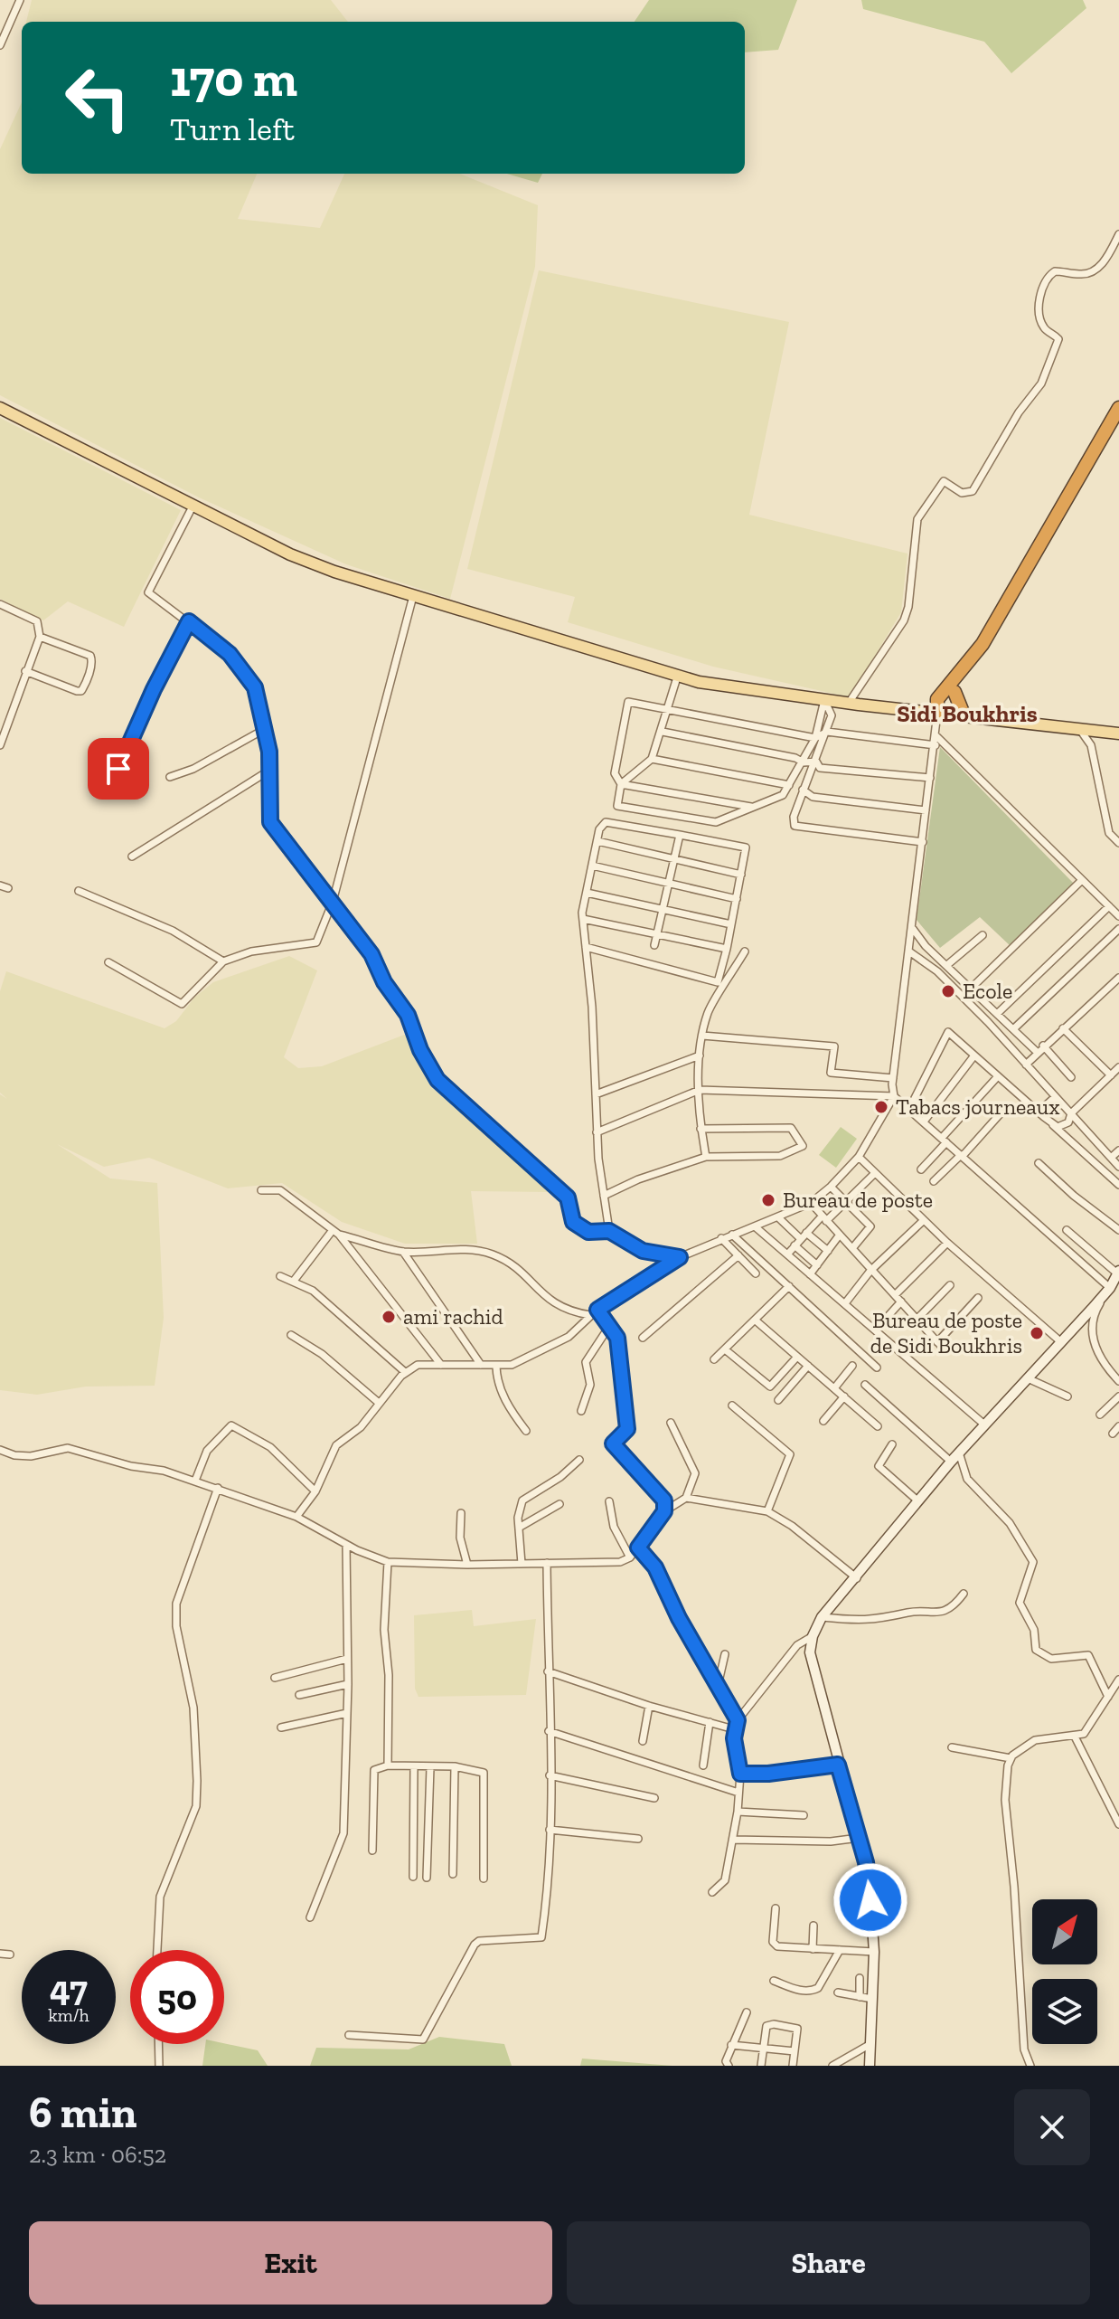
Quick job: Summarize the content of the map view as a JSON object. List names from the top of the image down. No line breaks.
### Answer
{"districts":["Sidi Boukhris"],"places":["Ecole","Tabacs journeaux","Bureau de poste","ami rachid","Bureau de poste de Sidi Boukhris"],"north":"top right","page":{"turn":["170 m","Turn left"],"speed":"47 km/h","limit":"50","heading":["6 min","2.3 km · 06:52"],"buttons":["Exit","Share"]}}
